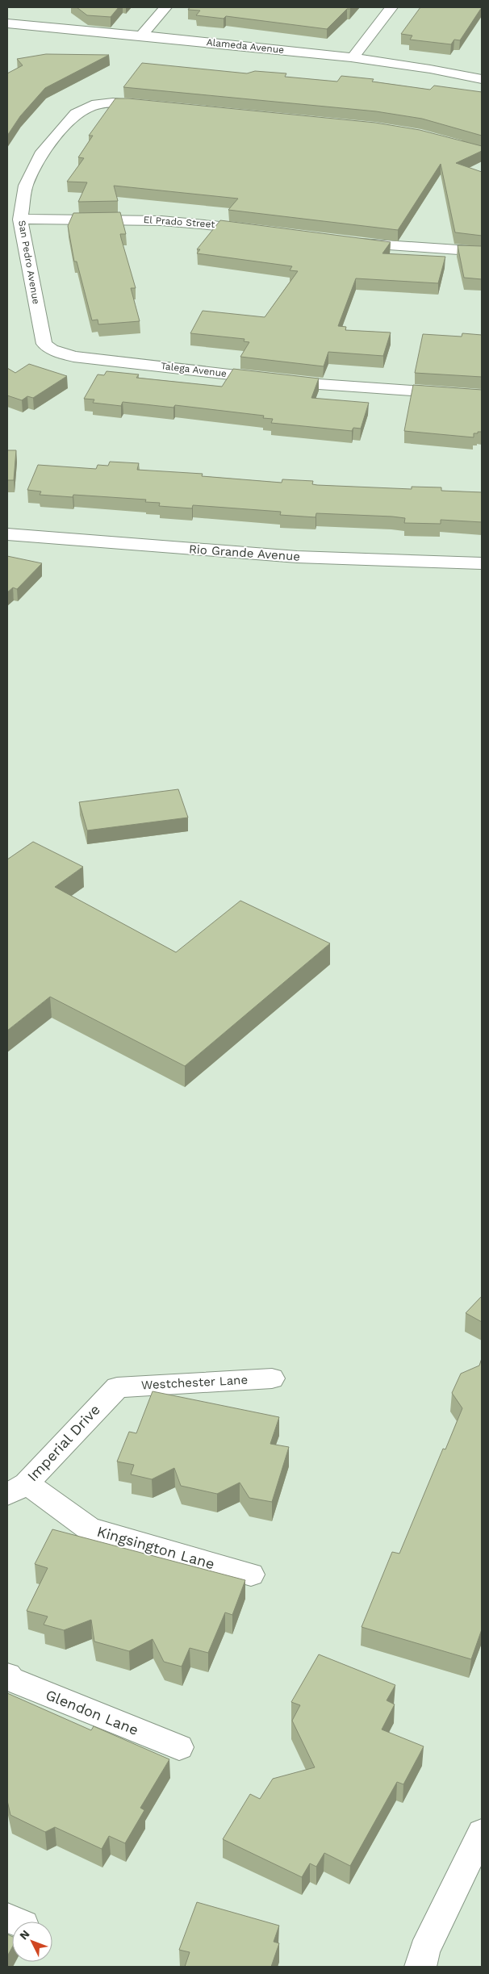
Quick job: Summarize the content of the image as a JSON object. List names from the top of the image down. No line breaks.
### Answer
{"streets":{"street":["Alameda Avenue","El Prado Street","San Pedro Avenue","Talega Avenue","Rio Grande Avenue","Westchester Lane","Imperial Drive","Kingsington Lane","Glendon Lane"]},"crossings":[["El Prado Street","San Pedro Avenue"],["San Pedro Avenue","Talega Avenue"],["Westchester Lane","Imperial Drive"],["Imperial Drive","Kingsington Lane"]],"north":"top left"}
